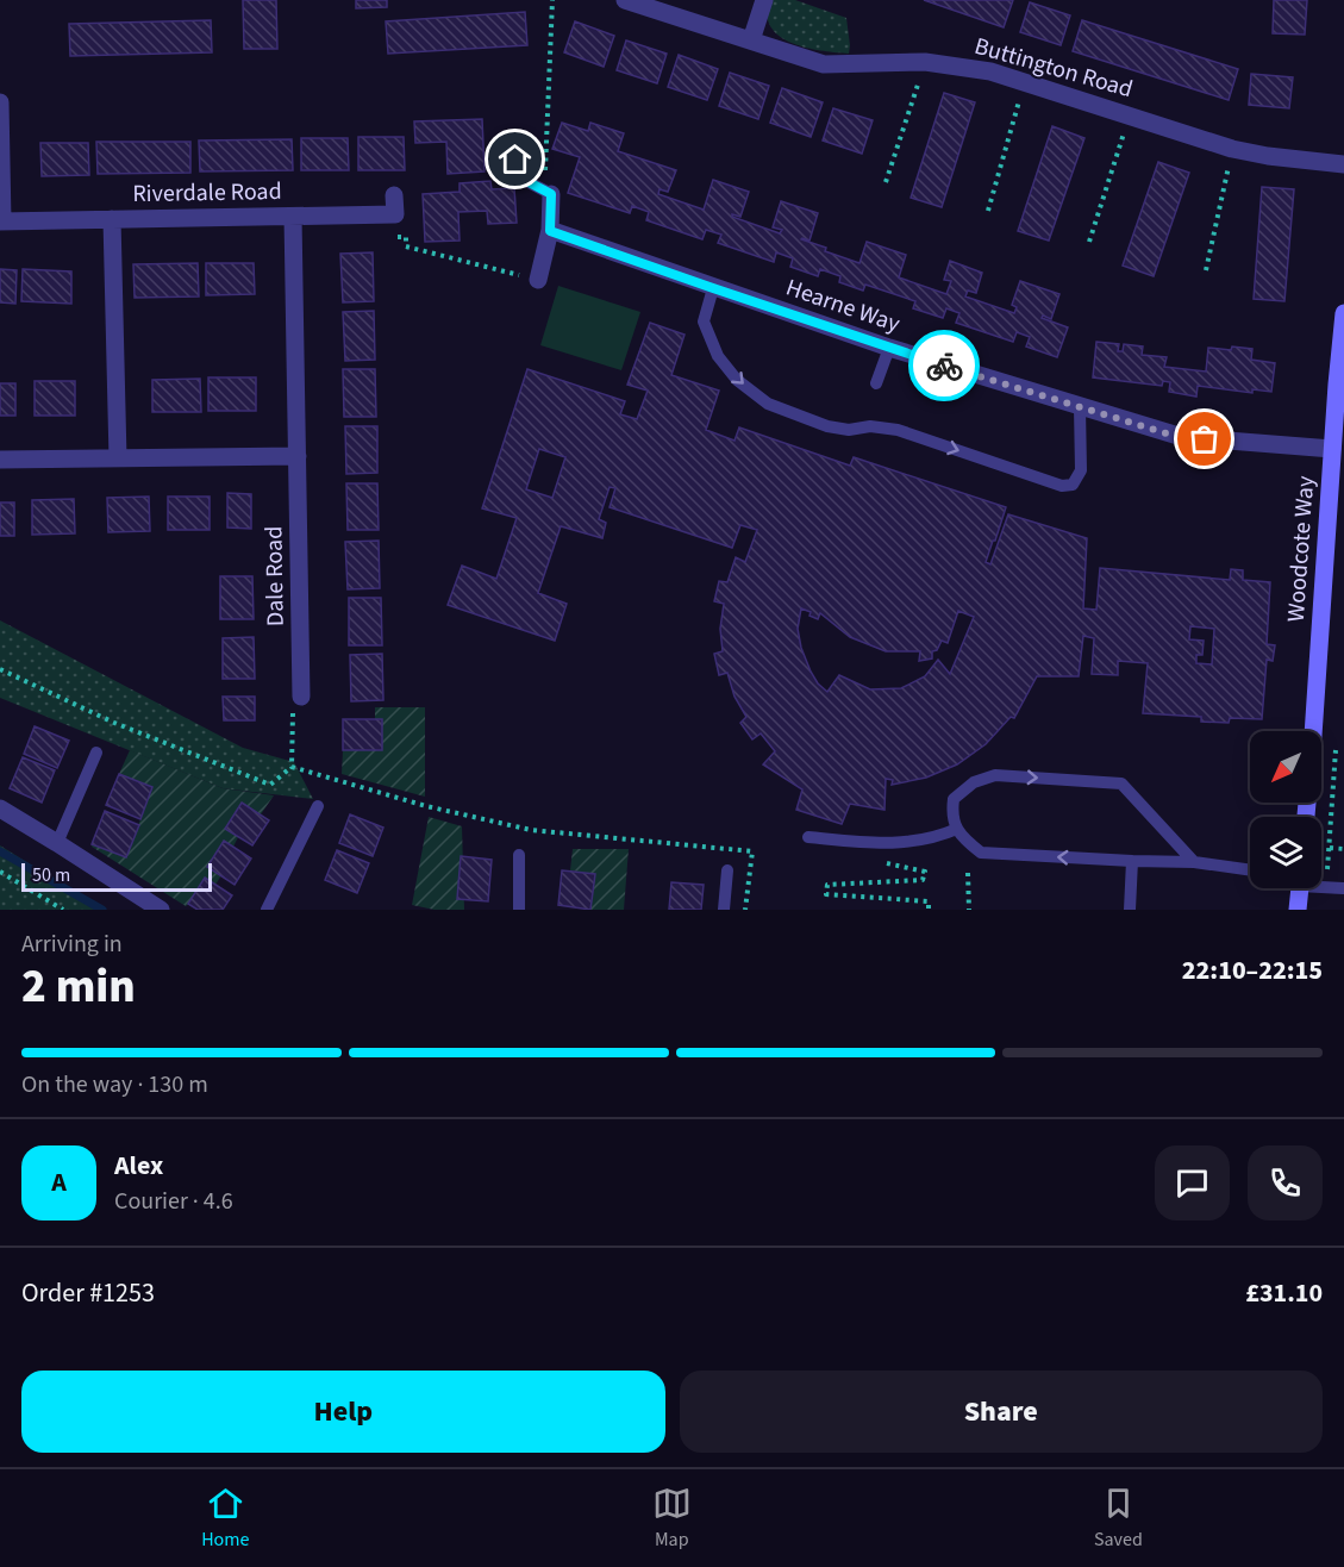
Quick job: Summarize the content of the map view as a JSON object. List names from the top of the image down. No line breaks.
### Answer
{"streets":{"street":["Buttington Road","Riverdale Road","Hearne Way","Woodcote Way","Dale Road"]},"crossings":[["Riverdale Road","Dale Road"],["Hearne Way","Woodcote Way"]],"scale_bar":"50 m","north":"bottom left","page":{"scale":"50 m","heading":["2 min","Arriving in","22:10–22:15"],"panel":["Alex","Courier · 4.6","Order #1253","£31.10"],"bar":"On the way · 130 m","round":"A","buttons":["Help","Share"],"tabs":["Home","Map","Saved"]}}
